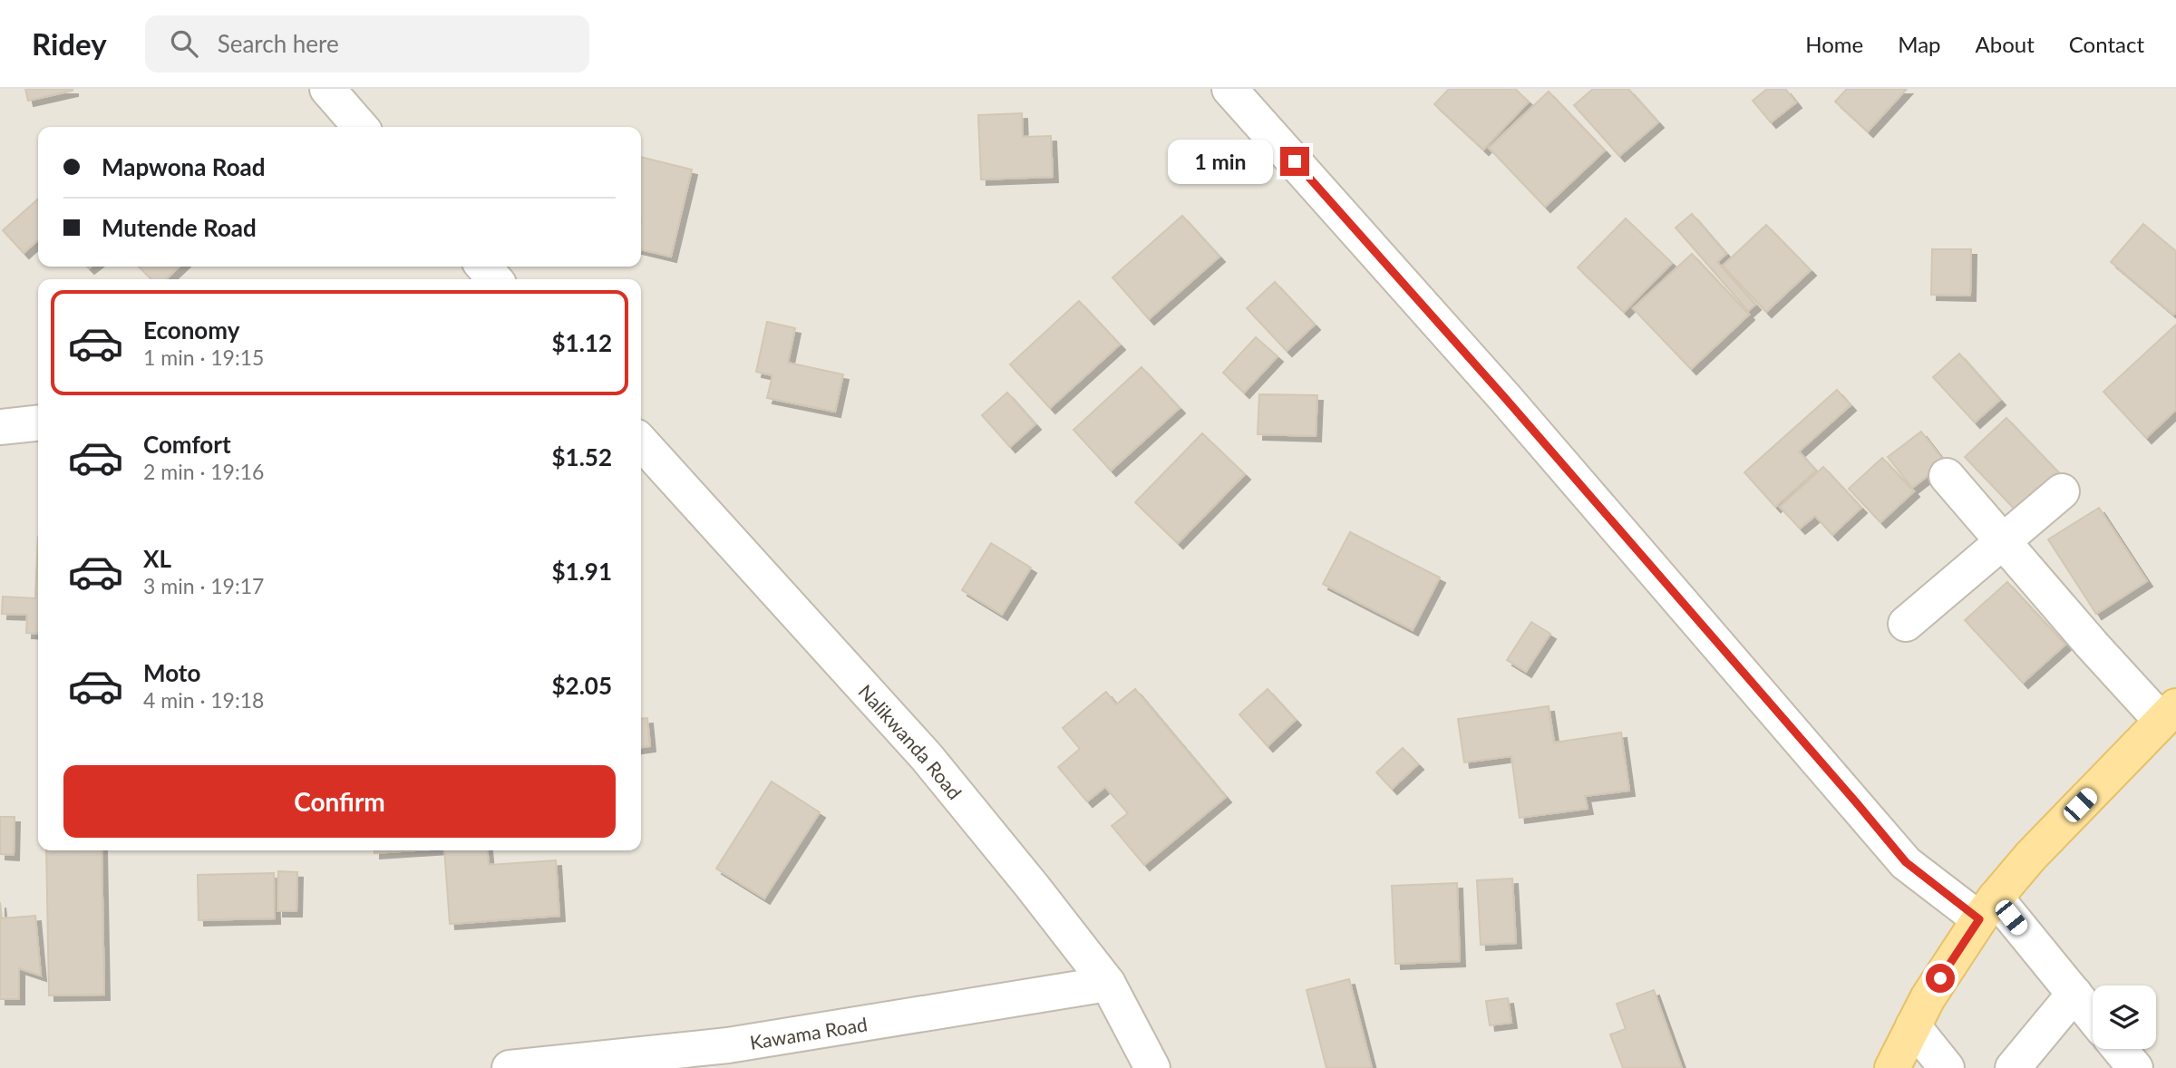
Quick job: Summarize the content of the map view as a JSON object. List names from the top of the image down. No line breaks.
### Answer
{"streets":{"street":["Nalikwanda Road","Kawama Road"]},"crossings":[["Nalikwanda Road","Kawama Road"]],"page":{"header":"Ridey","search":"Search here","nav":["Home","Map","About","Contact"],"banner":["Mapwona Road","Mutende Road"],"bubble":"1 min","list":[{"name":"Economy","note":"1 min · 19:15","value":"$1.12"},{"name":"Comfort","note":"2 min · 19:16","value":"$1.52"},{"name":"XL","note":"3 min · 19:17","value":"$1.91"},{"name":"Moto","note":"4 min · 19:18","value":"$2.05"}],"buttons":"Confirm"}}
